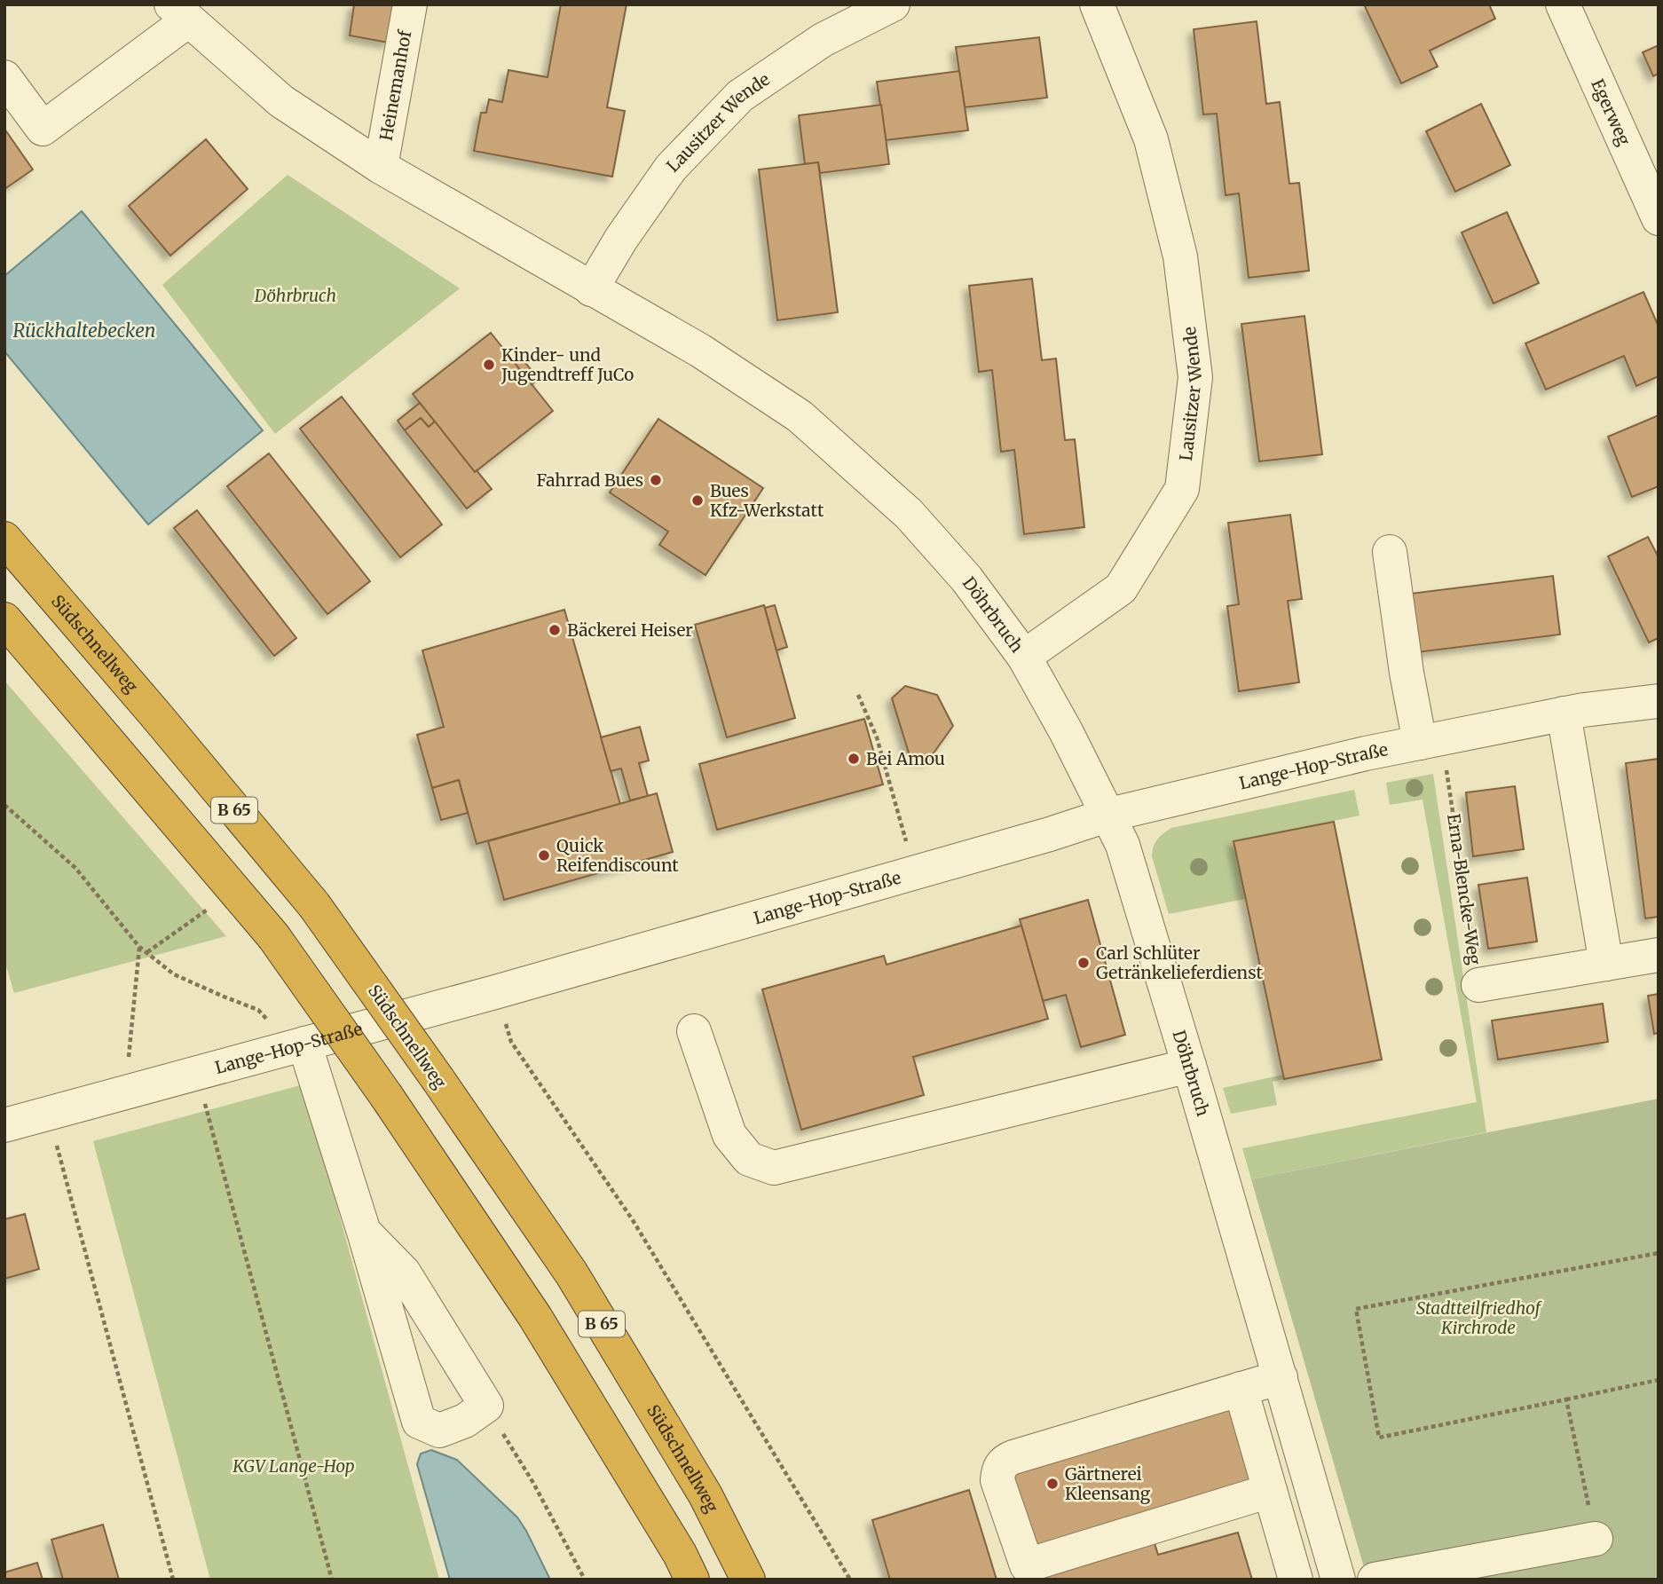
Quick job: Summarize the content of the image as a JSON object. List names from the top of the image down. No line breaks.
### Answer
{"streets":{"highway":["Südschnellweg","B 65"],"street":["Heinemanhof","Egerweg","Lausitzer Wende","Döhrbruch","Lange-Hop-Straße","Erna-Blencke-Weg"]},"crossings":[["Heinemanhof","Döhrbruch"],["Lausitzer Wende","Döhrbruch"],["Döhrbruch","Lange-Hop-Straße"],["Lange-Hop-Straße","Erna-Blencke-Weg"]],"water":["Rückhaltebecken"],"parks":["Döhrbruch","Stadtteilfriedhof Kirchrode","KGV Lange-Hop"],"places":["Kinder- und Jugendtreff JuCo","Fahrrad Bues","Bues Kfz-Werkstatt","Bäckerei Heiser","Bei Amou","Quick Reifendiscount","Carl Schlüter Getränkelieferdienst","Gärtnerei Kleensang"]}
